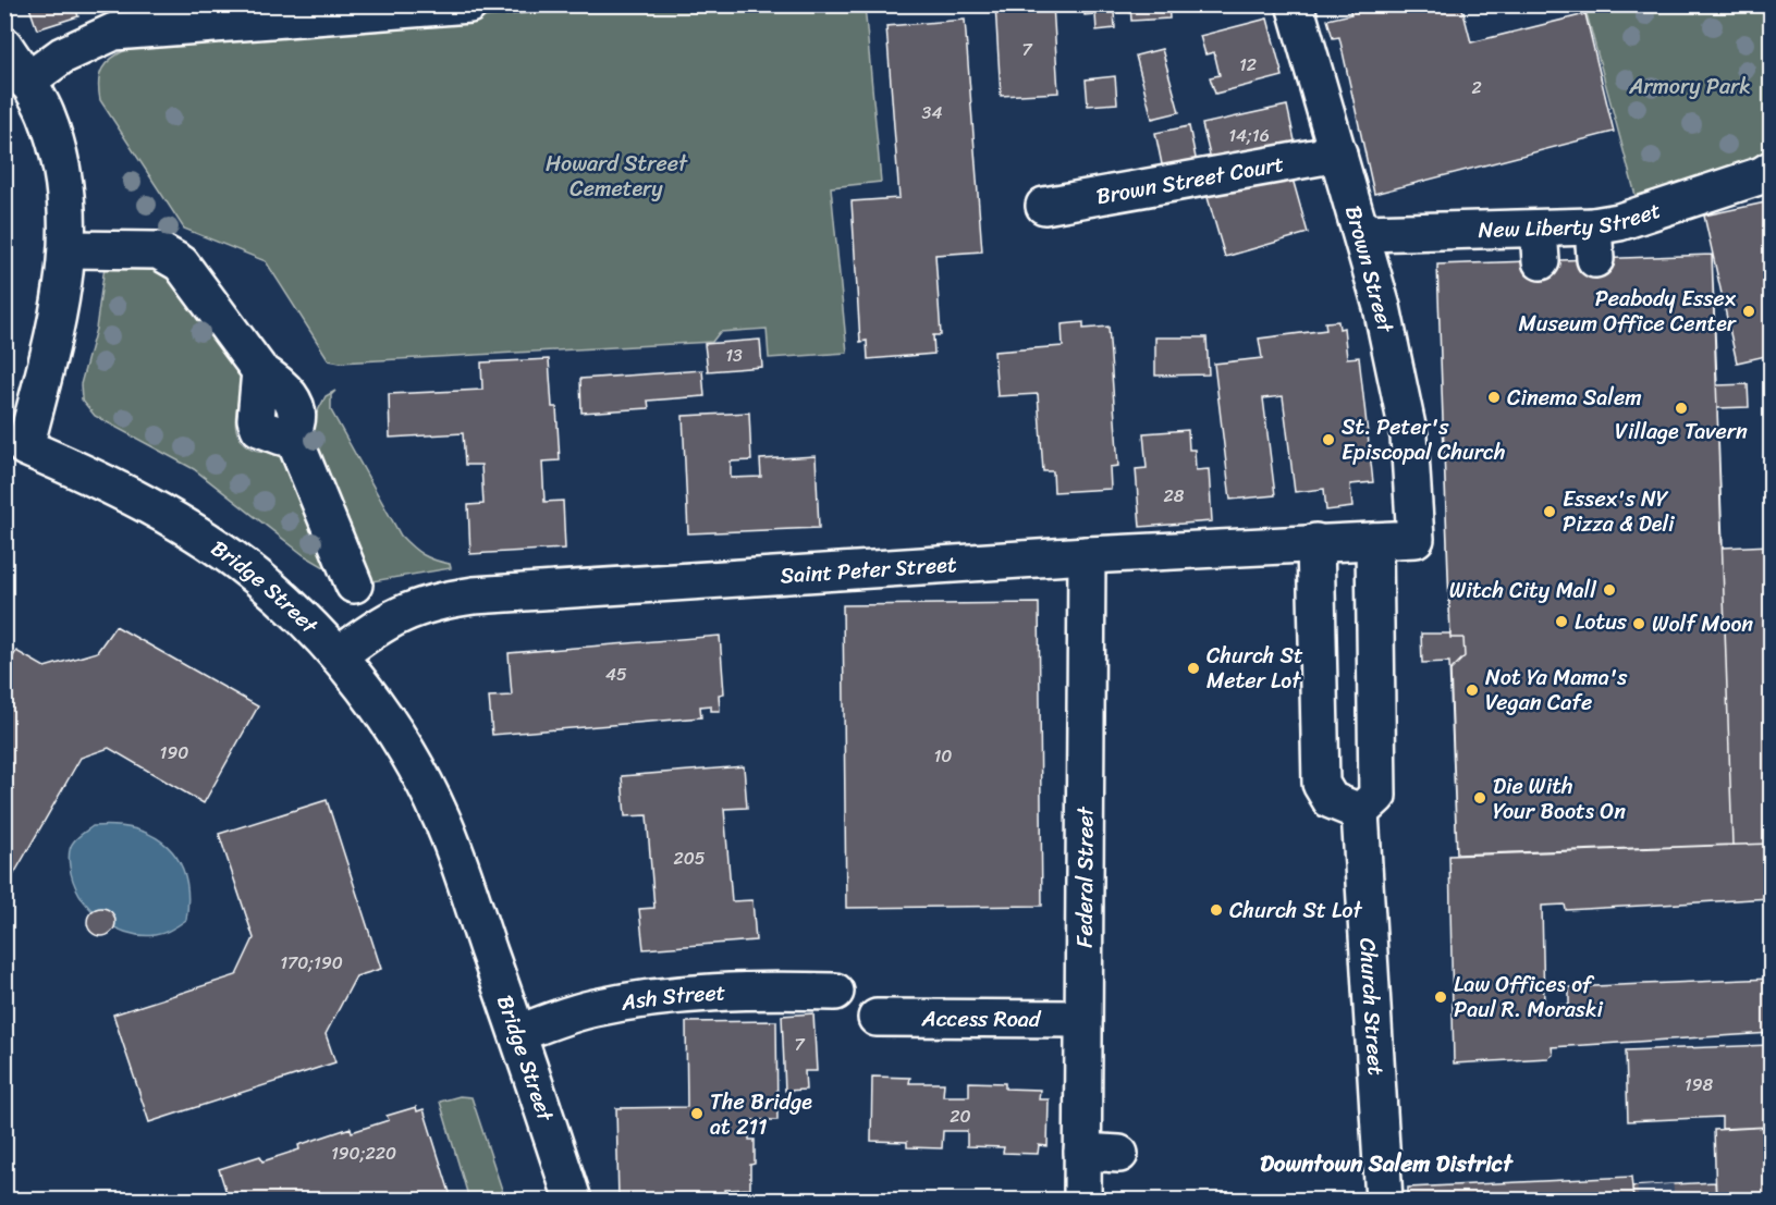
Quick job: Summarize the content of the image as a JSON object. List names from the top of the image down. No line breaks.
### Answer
{"streets":{"main road":["Brown Street Court","New Liberty Street","Brown Street","Saint Peter Street","Bridge Street","Federal Street","Ash Street","Church Street","Access Road"]},"crossings":[["Brown Street Court","Brown Street"],["New Liberty Street","Brown Street"],["Brown Street","Saint Peter Street"],["Saint Peter Street","Bridge Street"],["Saint Peter Street","Federal Street"],["Bridge Street","Ash Street"],["Federal Street","Access Road"]],"districts":["Downtown Salem District"],"parks":["Armory Park","Howard Street Cemetery"],"places":["Peabody Essex Museum Office Center","Cinema Salem","Village Tavern","St. Peter's Episcopal Church","Essex's NY Pizza & Deli","Witch City Mall","Lotus","Wolf Moon","Church St Meter Lot","Not Ya Mama's Vegan Cafe","Die With Your Boots On","Church St Lot","Law Offices of Paul R. Moraski","The Bridge at 211"],"house_numbers":["7","12","2","34","14;16","13","28","45","190","10","205","170;190","7","198","20","190;220"]}
